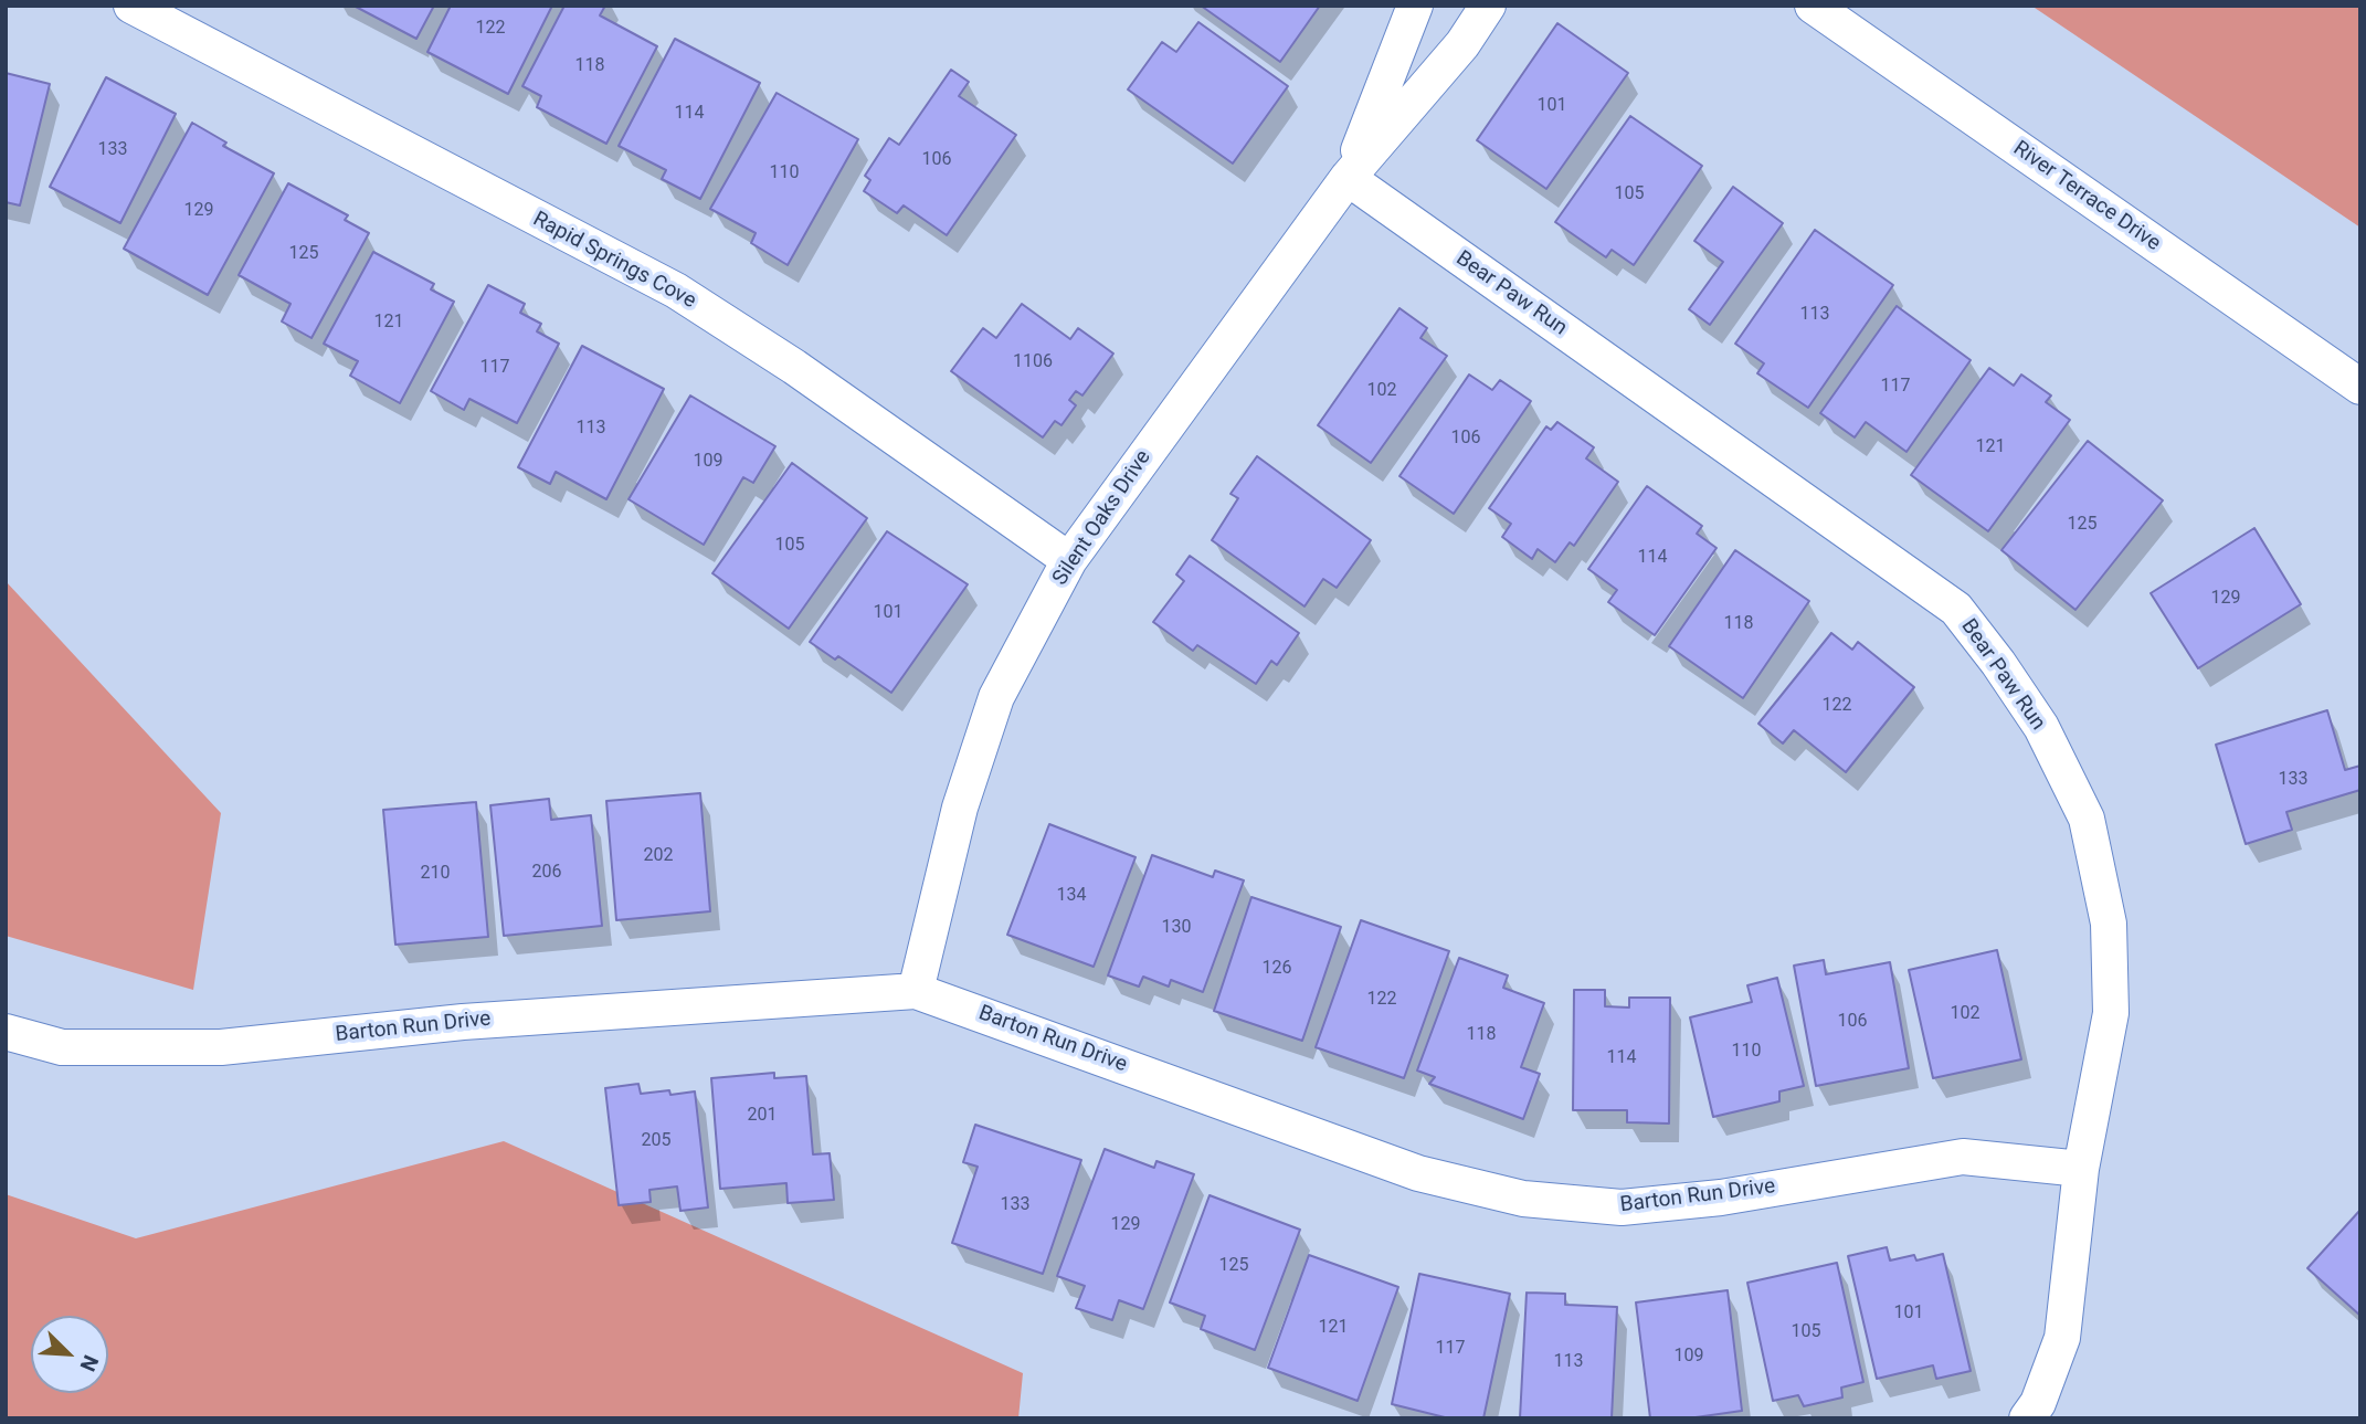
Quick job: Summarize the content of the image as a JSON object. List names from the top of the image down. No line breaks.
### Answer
{"streets":{"street":["River Terrace Drive","Rapid Springs Cove","Bear Paw Run","Silent Oaks Drive","Barton Run Drive"]},"crossings":[["Rapid Springs Cove","Silent Oaks Drive"],["Bear Paw Run","Silent Oaks Drive"],["Bear Paw Run","Barton Run Drive"],["Silent Oaks Drive","Barton Run Drive"]],"house_numbers":["122","118","101","114","133","106","110","105","129","125","113","121","1106","117","117","102","113","106","121","109","125","105","114","129","101","118","122","133","202","206","210","134","130","126","122","102","106","118","110","114","201","205","133","129","125","101","121","105","117","109","113"],"north":"bottom right"}
